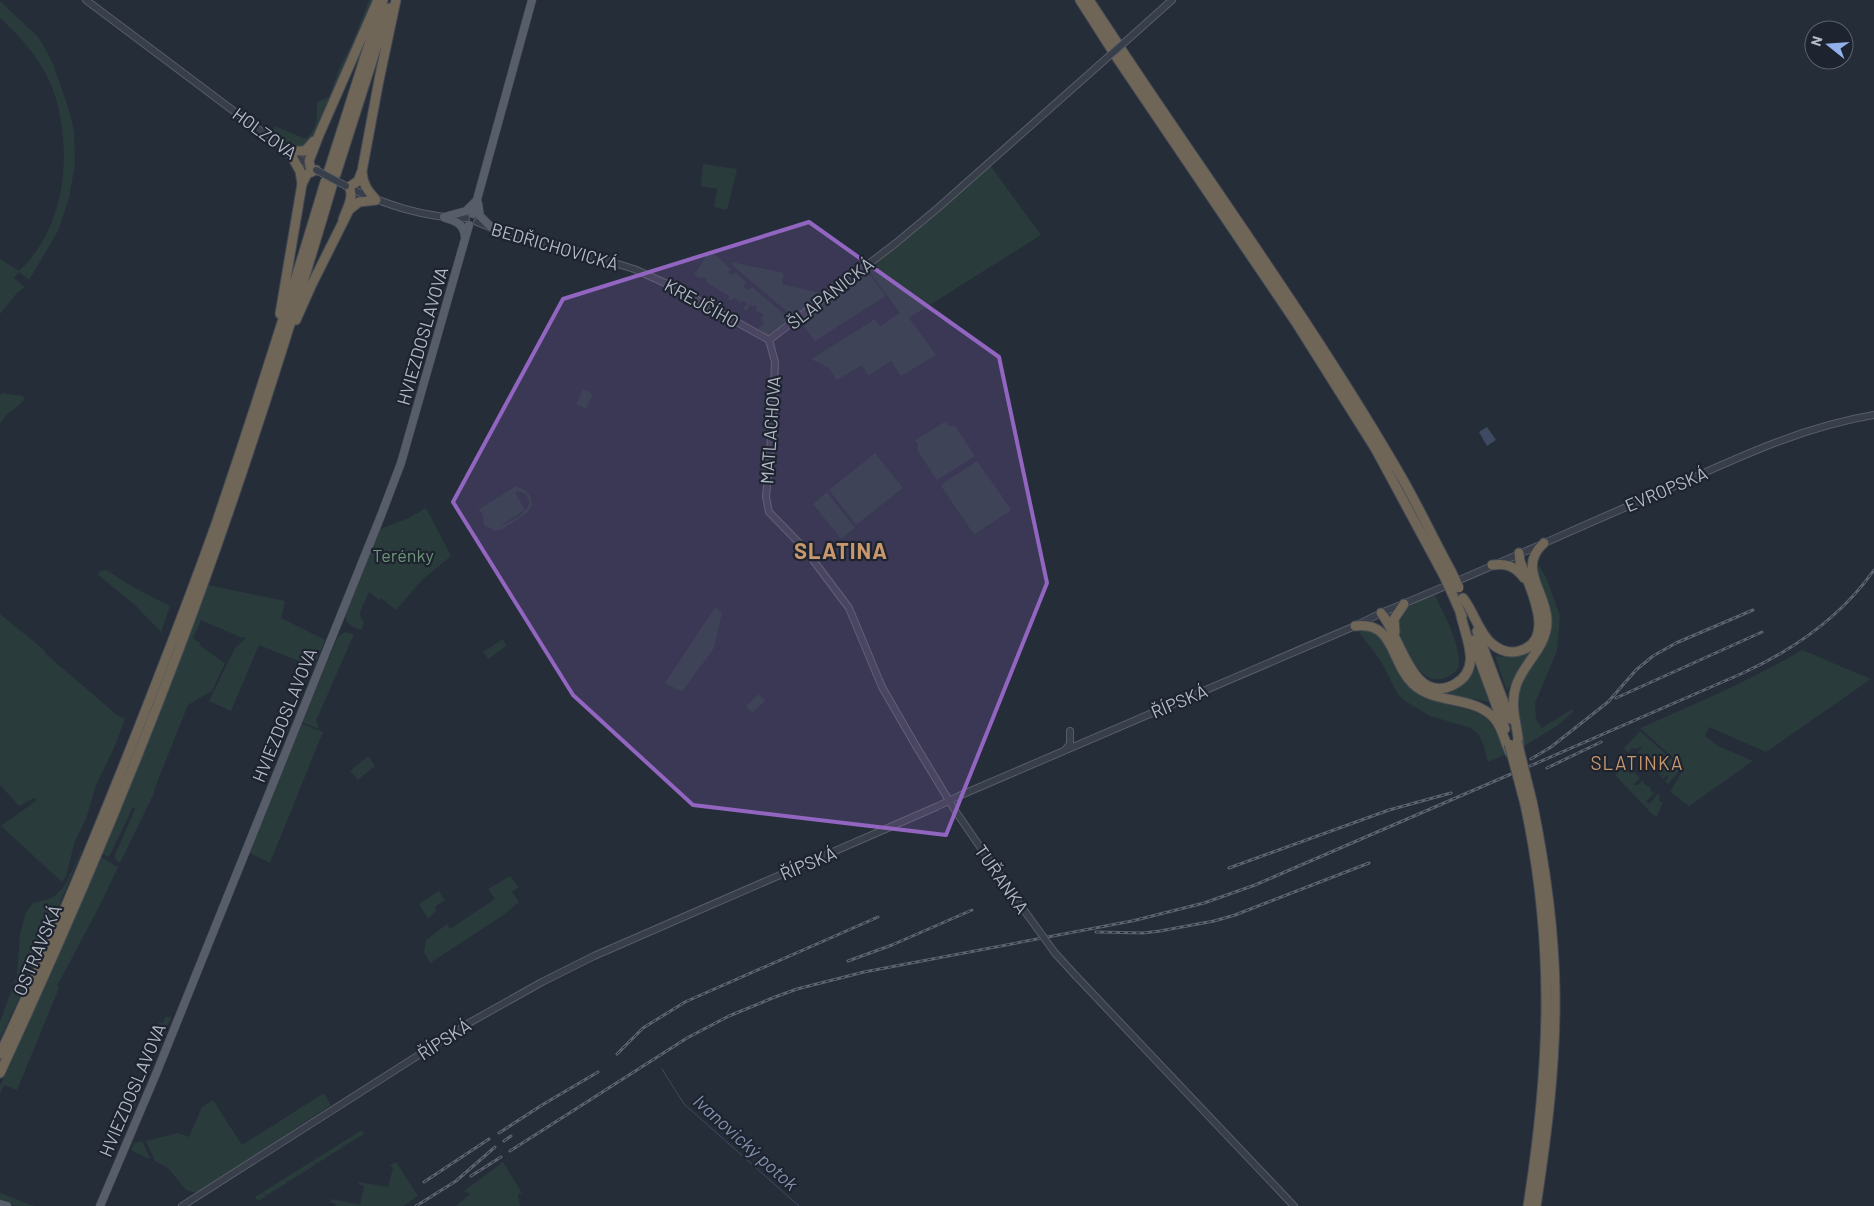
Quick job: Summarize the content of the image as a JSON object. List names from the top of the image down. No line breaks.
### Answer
{"streets":{"highway":["OSTRAVSKÁ"],"main road":["HVIEZDOSLAVOVA"],"street":["HOLZOVA","BEDŘICHOVICKÁ","ŠLAPANICKÁ","KREJČÍHO","MATLACHOVA","EVROPSKÁ","ŘÍPSKÁ","TUŘANKA"]},"crossings":[["HOLZOVA","BEDŘICHOVICKÁ"],["HOLZOVA","HVIEZDOSLAVOVA"],["BEDŘICHOVICKÁ","KREJČÍHO"],["BEDŘICHOVICKÁ","HVIEZDOSLAVOVA"],["ŠLAPANICKÁ","KREJČÍHO"],["ŠLAPANICKÁ","MATLACHOVA"],["KREJČÍHO","MATLACHOVA"],["MATLACHOVA","TUŘANKA"],["EVROPSKÁ","ŘÍPSKÁ"],["ŘÍPSKÁ","TUŘANKA"]],"districts":["SLATINA","SLATINKA"],"water":["Ivanovický potok"],"parks":["Terénky"],"north":"left"}
